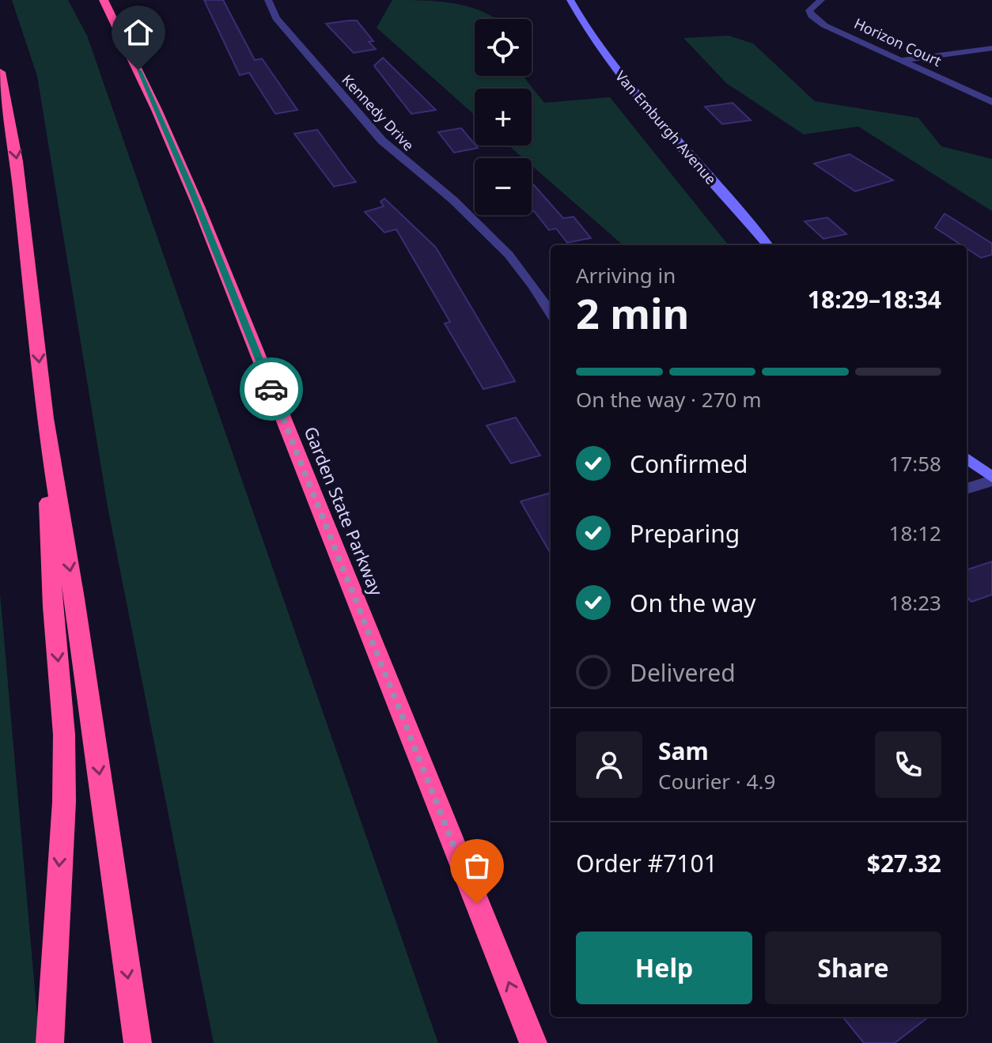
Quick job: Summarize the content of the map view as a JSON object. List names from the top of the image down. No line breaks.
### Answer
{"streets":{"highway":["Garden State Parkway"],"main road":["Van Emburgh Avenue"],"street":["Horizon Court","Kennedy Drive"]},"one_way":["Garden State Parkway"],"page":{"map_buttons":["+","−"],"heading":["2 min","Arriving in","18:29–18:34"],"panel":["Sam","Courier · 4.9","Order #7101","$27.32"],"bar":"On the way · 270 m","list":[["Confirmed","17:58"],["Preparing","18:12"],["On the way","18:23"],"Delivered"],"buttons":["Help","Share"]}}
